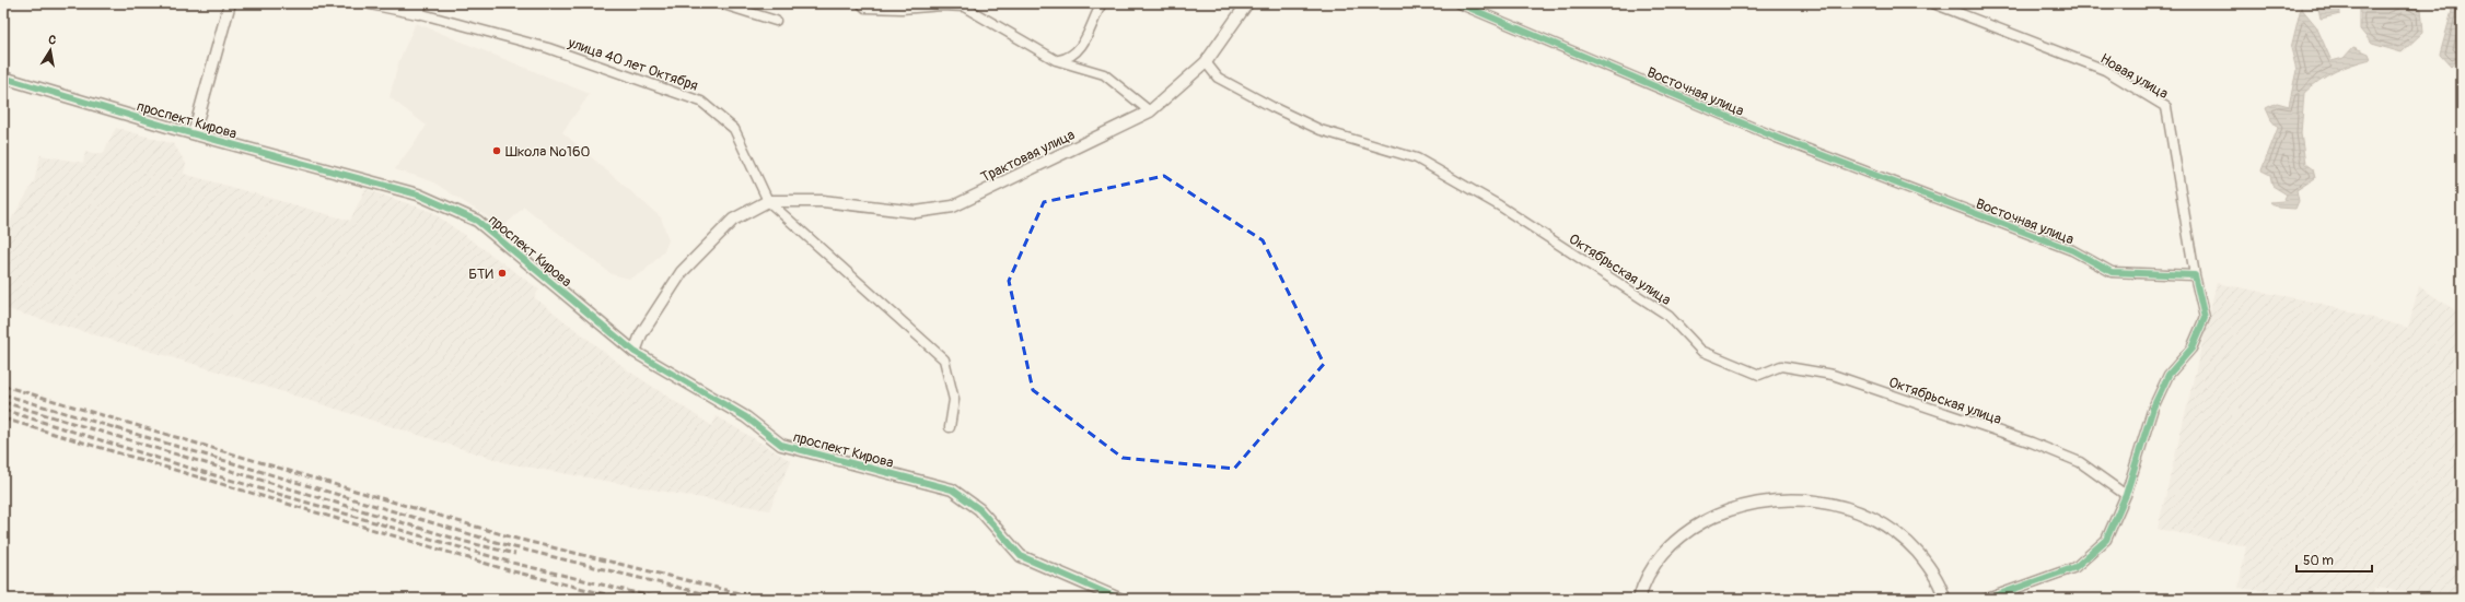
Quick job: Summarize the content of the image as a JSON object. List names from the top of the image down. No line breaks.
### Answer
{"streets":{"street":["улица 40 лет Октября","Новая улица","Восточная улица","проспект Кирова","Трактовая улица","Октябрьская улица"]},"crossings":[["улица 40 лет Октября","Трактовая улица"],["Новая улица","Восточная улица"],["Трактовая улица","Октябрьская улица"]],"places":["Школа №160","БТИ"],"scale_bar":"50 m","north":"top"}
